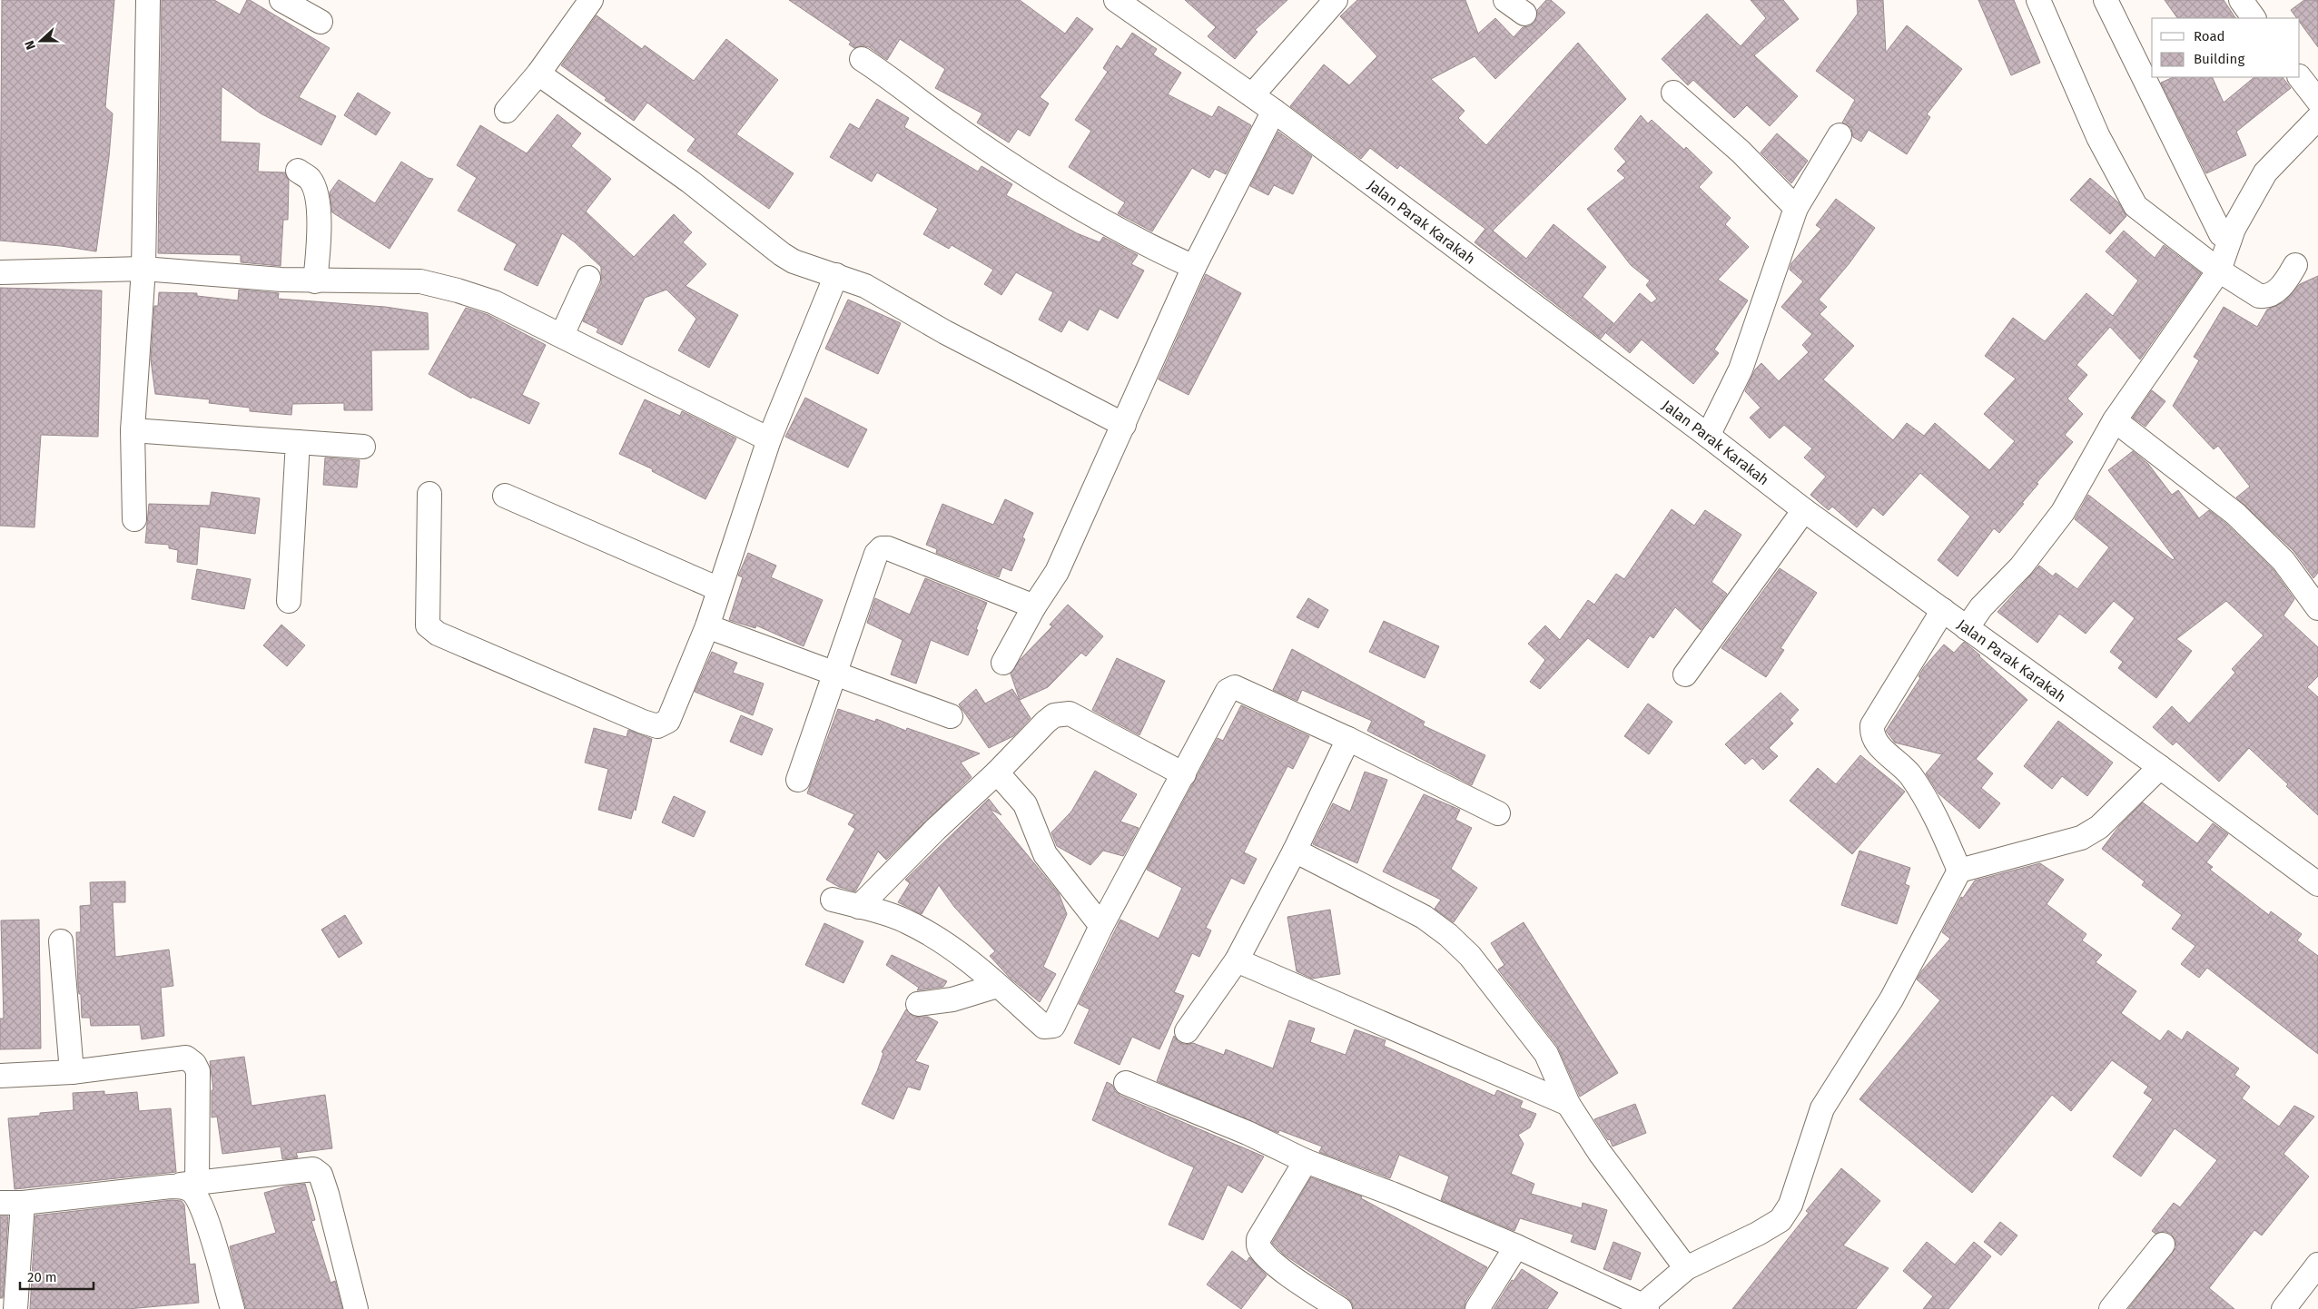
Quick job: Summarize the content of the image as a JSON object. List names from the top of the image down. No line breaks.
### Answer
{"streets":{"street":["Jalan Parak Karakah"]},"legend":["Road","Building"],"scale_bar":"20 m","north":"left"}
